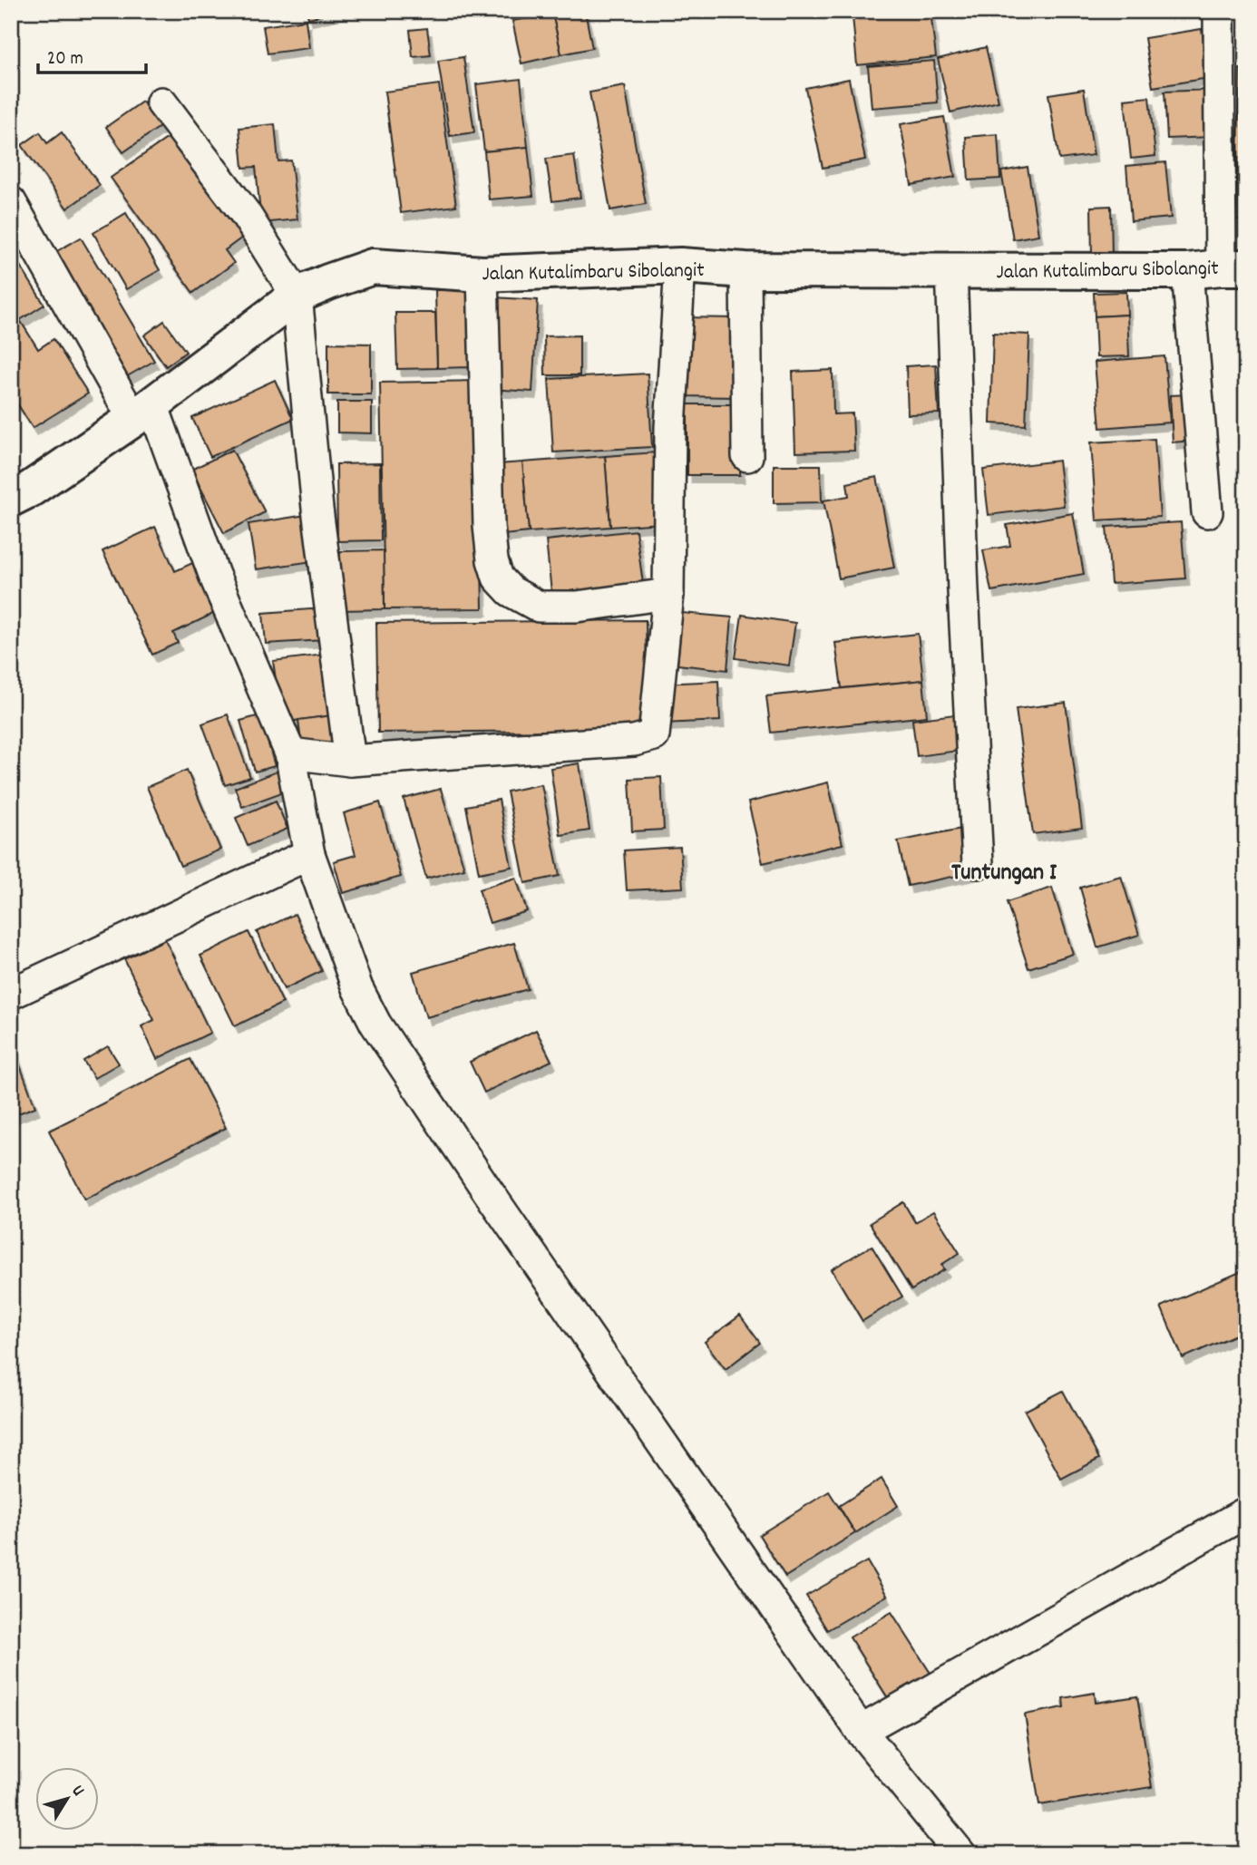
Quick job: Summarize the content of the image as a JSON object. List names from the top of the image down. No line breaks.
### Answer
{"streets":{"street":["Jalan Kutalimbaru Sibolangit"]},"districts":["Tuntungan I"],"scale_bar":"20 m","north":"top right"}
